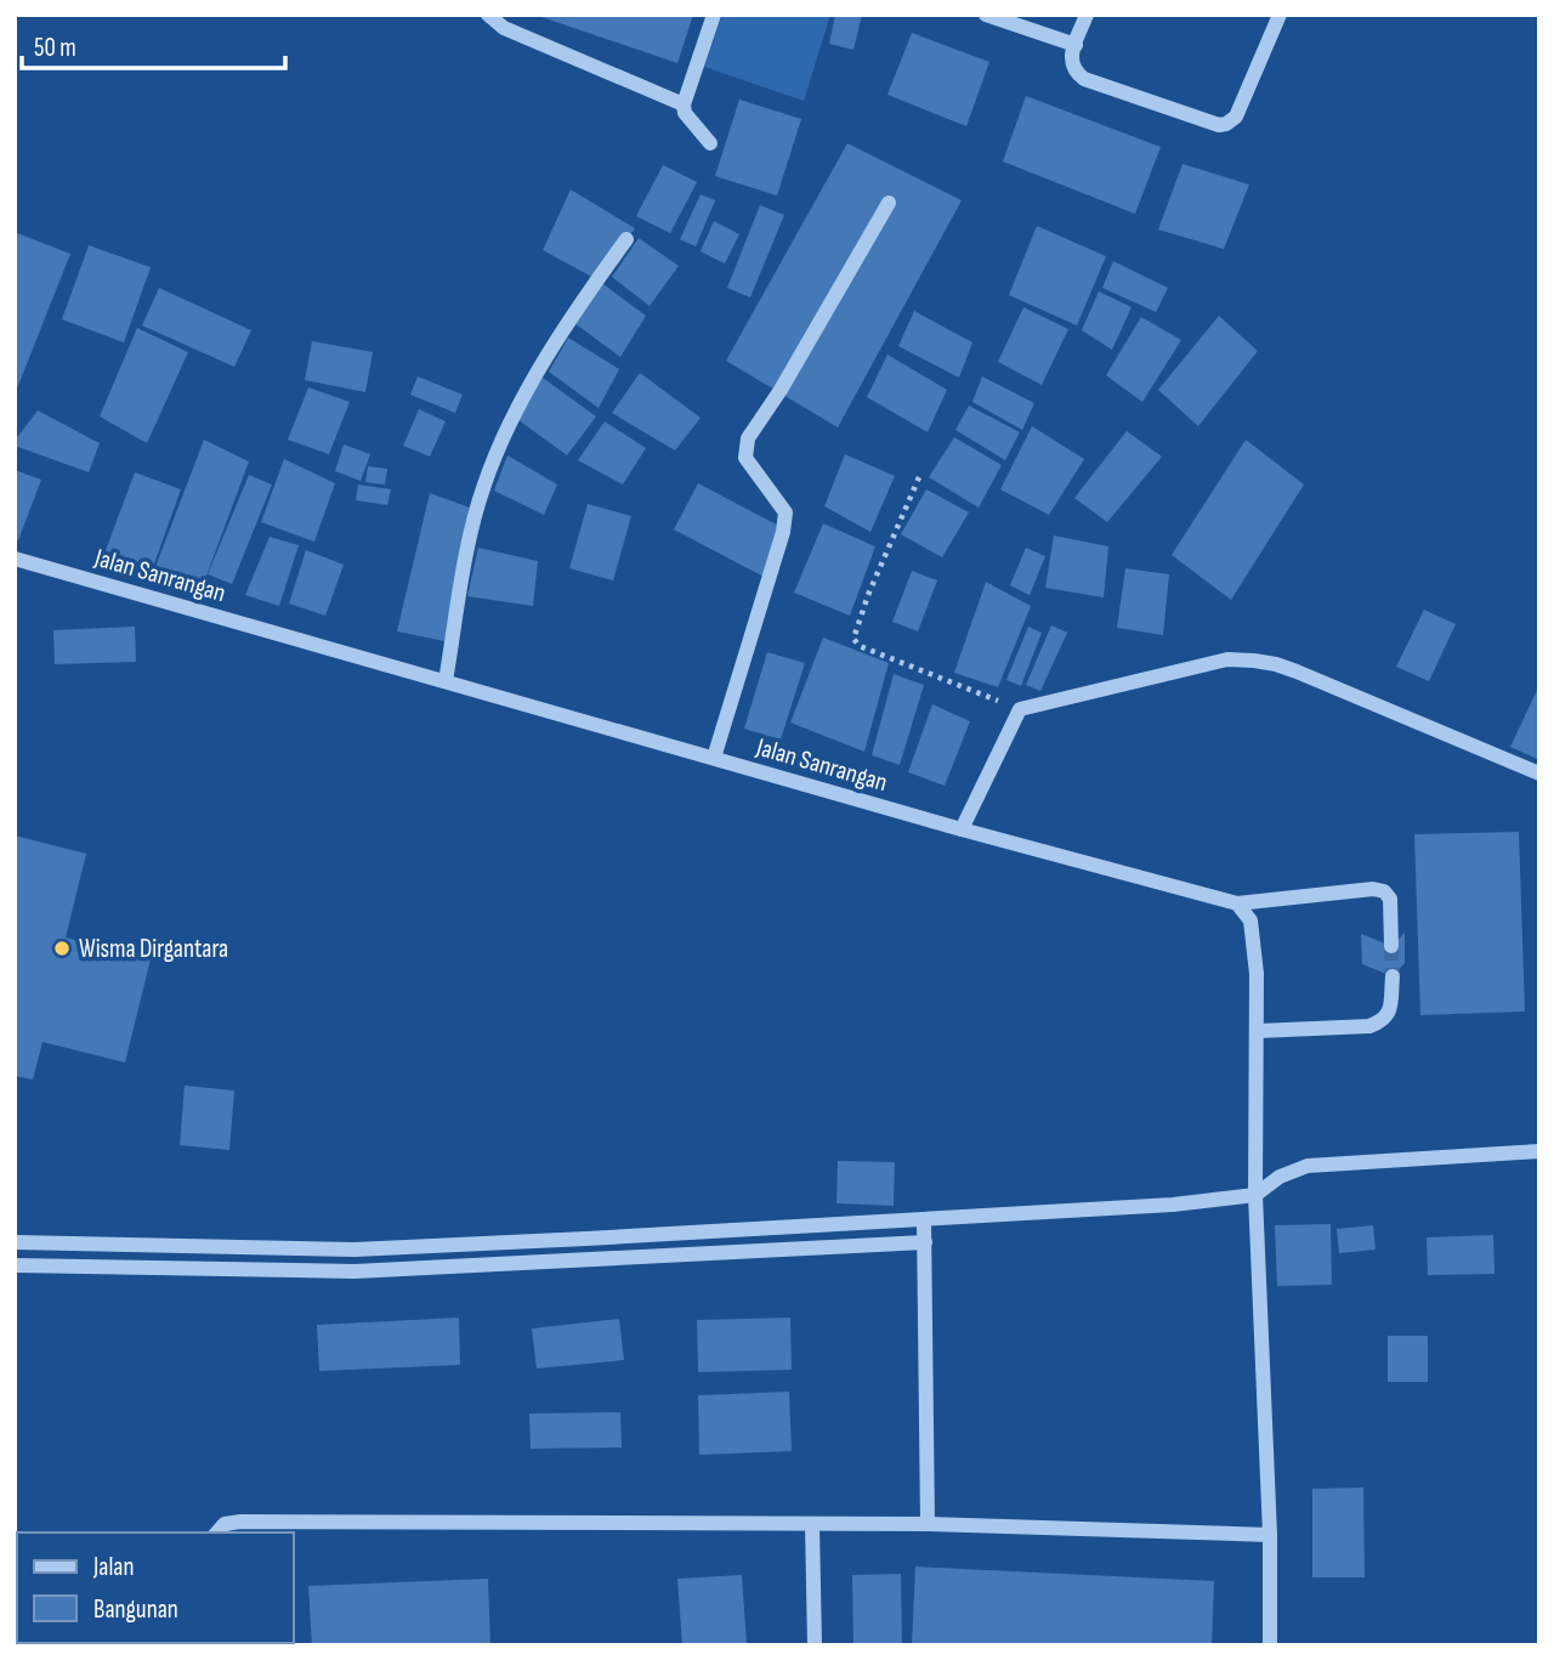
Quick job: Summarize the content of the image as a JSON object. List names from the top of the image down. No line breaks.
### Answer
{"streets":{"street":["Jalan Sanrangan"]},"places":["Wisma Dirgantara"],"legend":["Jalan","Bangunan"],"scale_bar":"50 m"}
